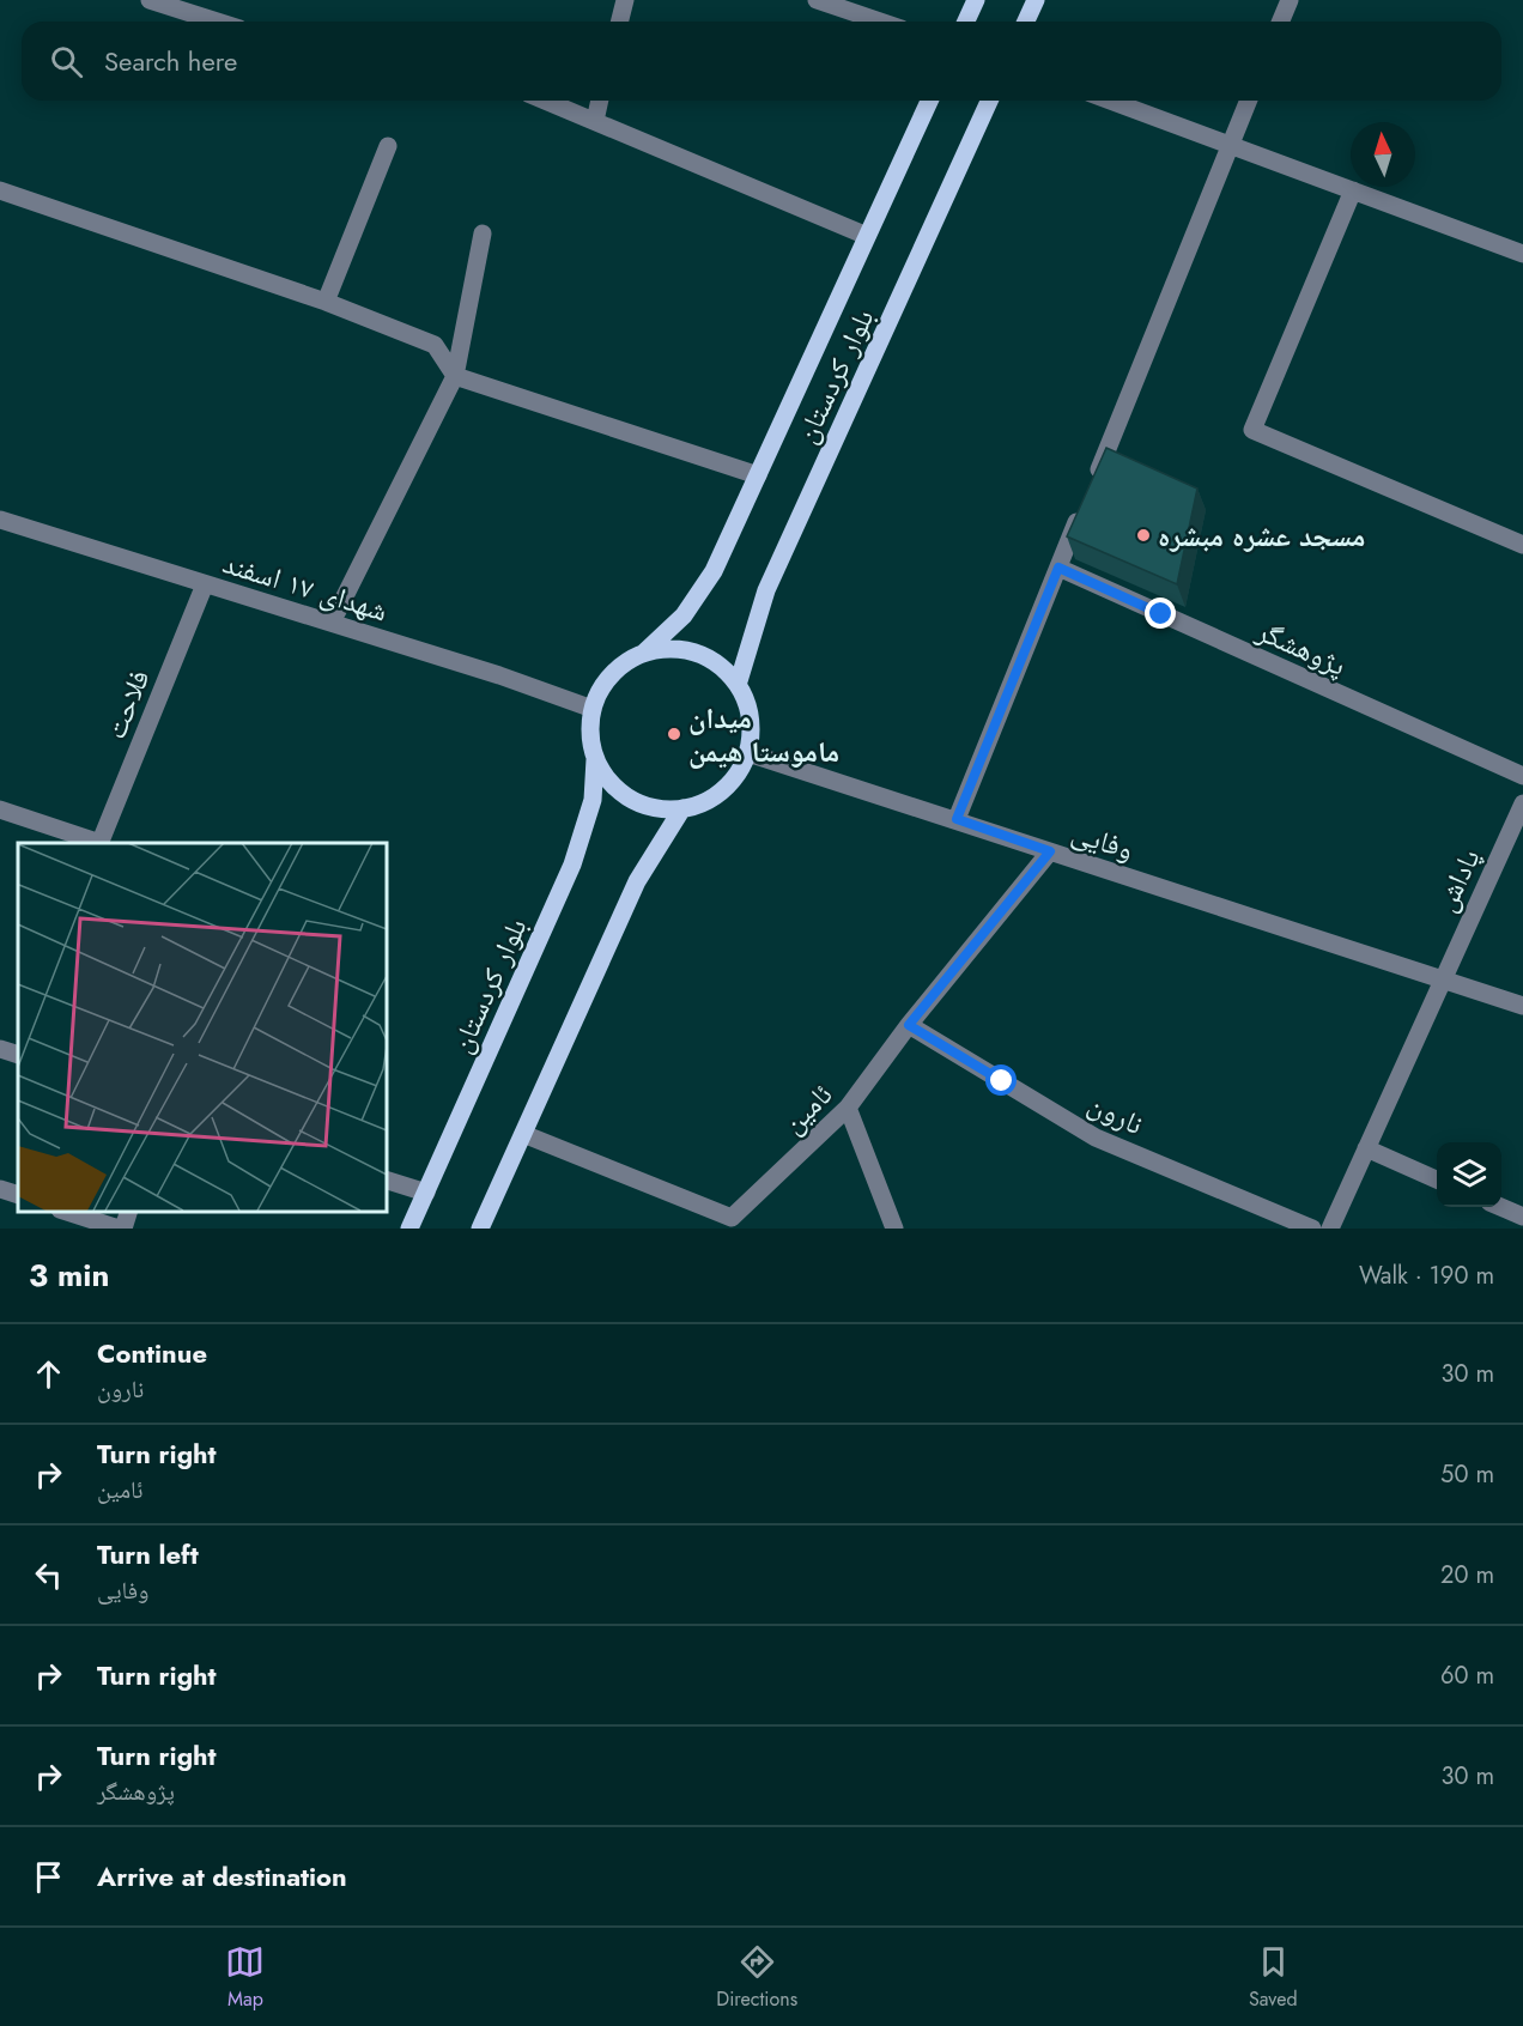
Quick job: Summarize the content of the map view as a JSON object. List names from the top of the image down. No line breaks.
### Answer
{"streets":{"main road":["بلوار کردستان"],"street":["شهدای ۱۷ اسفند","پژوهشگر","فلاحت","وفایی","پاداش","ئامین","نارون"]},"crossings":[["بلوار کردستان","شهدای ۱۷ اسفند"],["بلوار کردستان","وفایی"],["شهدای ۱۷ اسفند","فلاحت"],["شهدای ۱۷ اسفند","وفایی"],["وفایی","پاداش"],["وفایی","ئامین"],["ئامین","نارون"]],"places":["مسجد عشره مبشره","میدان ماموستا هیمن"],"north":"top","page":{"search":"Search here","heading":["3 min","Walk · 190 m"],"list":[["Continue","نارون","30 m"],["Turn right","ئامین","50 m"],["Turn left","وفایی","20 m"],["Turn right","60 m"],["Turn right","پژوهشگر","30 m"],"Arrive at destination"],"nav":["Map","Directions","Saved"]}}
